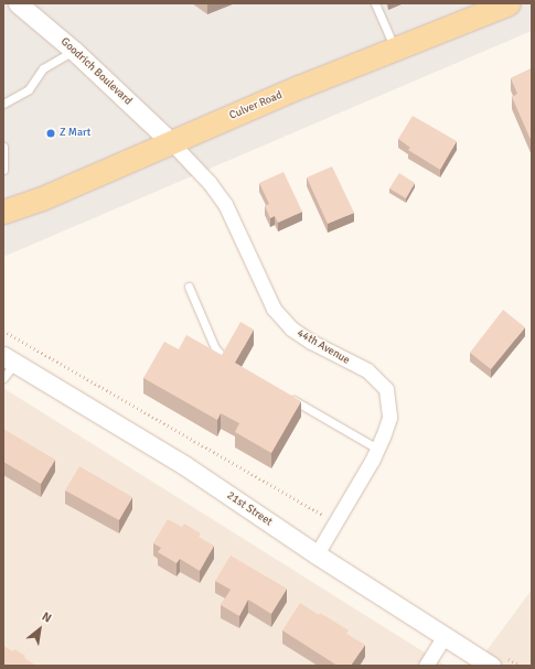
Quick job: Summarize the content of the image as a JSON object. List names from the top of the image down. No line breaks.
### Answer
{"streets":{"main road":["Culver Road"],"street":["Goodrich Boulevard","44th Avenue","21st Street"]},"crossings":[["Goodrich Boulevard","Culver Road"],["Goodrich Boulevard","44th Avenue"],["Culver Road","44th Avenue"],["44th Avenue","21st Street"]],"places":["Z Mart"],"north":"top right"}
